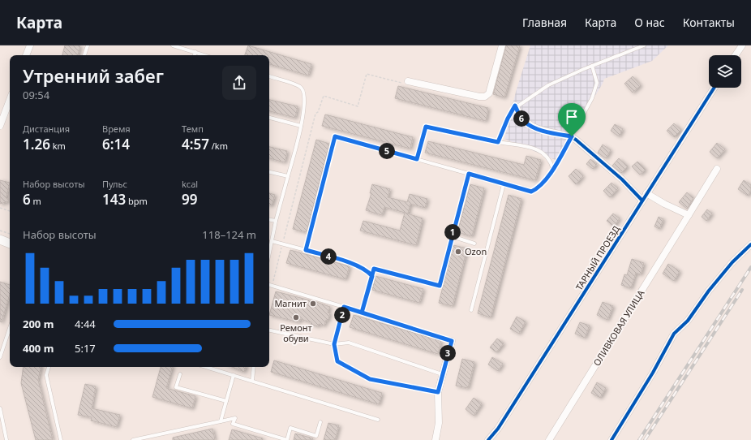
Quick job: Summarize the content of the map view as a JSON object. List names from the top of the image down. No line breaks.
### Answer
{"streets":{"street":["ТАРНЫЙ ПРОЕЗД","ОЛИВКОВАЯ УЛИЦА"]},"places":["Ozon","Магнит","Ремонт обуви"],"page":{"header":"Карта","nav":["Главная","Карта","О нас","Контакты"],"heading":["Утренний забег","09:54"],"pins":["6","5","1","4","2","3"],"stats":[["Дистанция","1.26 km"],["Время","6:14"],["Темп","4:57 /km"],["Набор высоты","6 m"],["Пульс","143 bpm"],["kcal","99"]],"chart":["Набор высоты","118–124 m"],"list":[{"name":"200 m","note":"4:44"},{"name":"400 m","note":"5:17"}]}}
